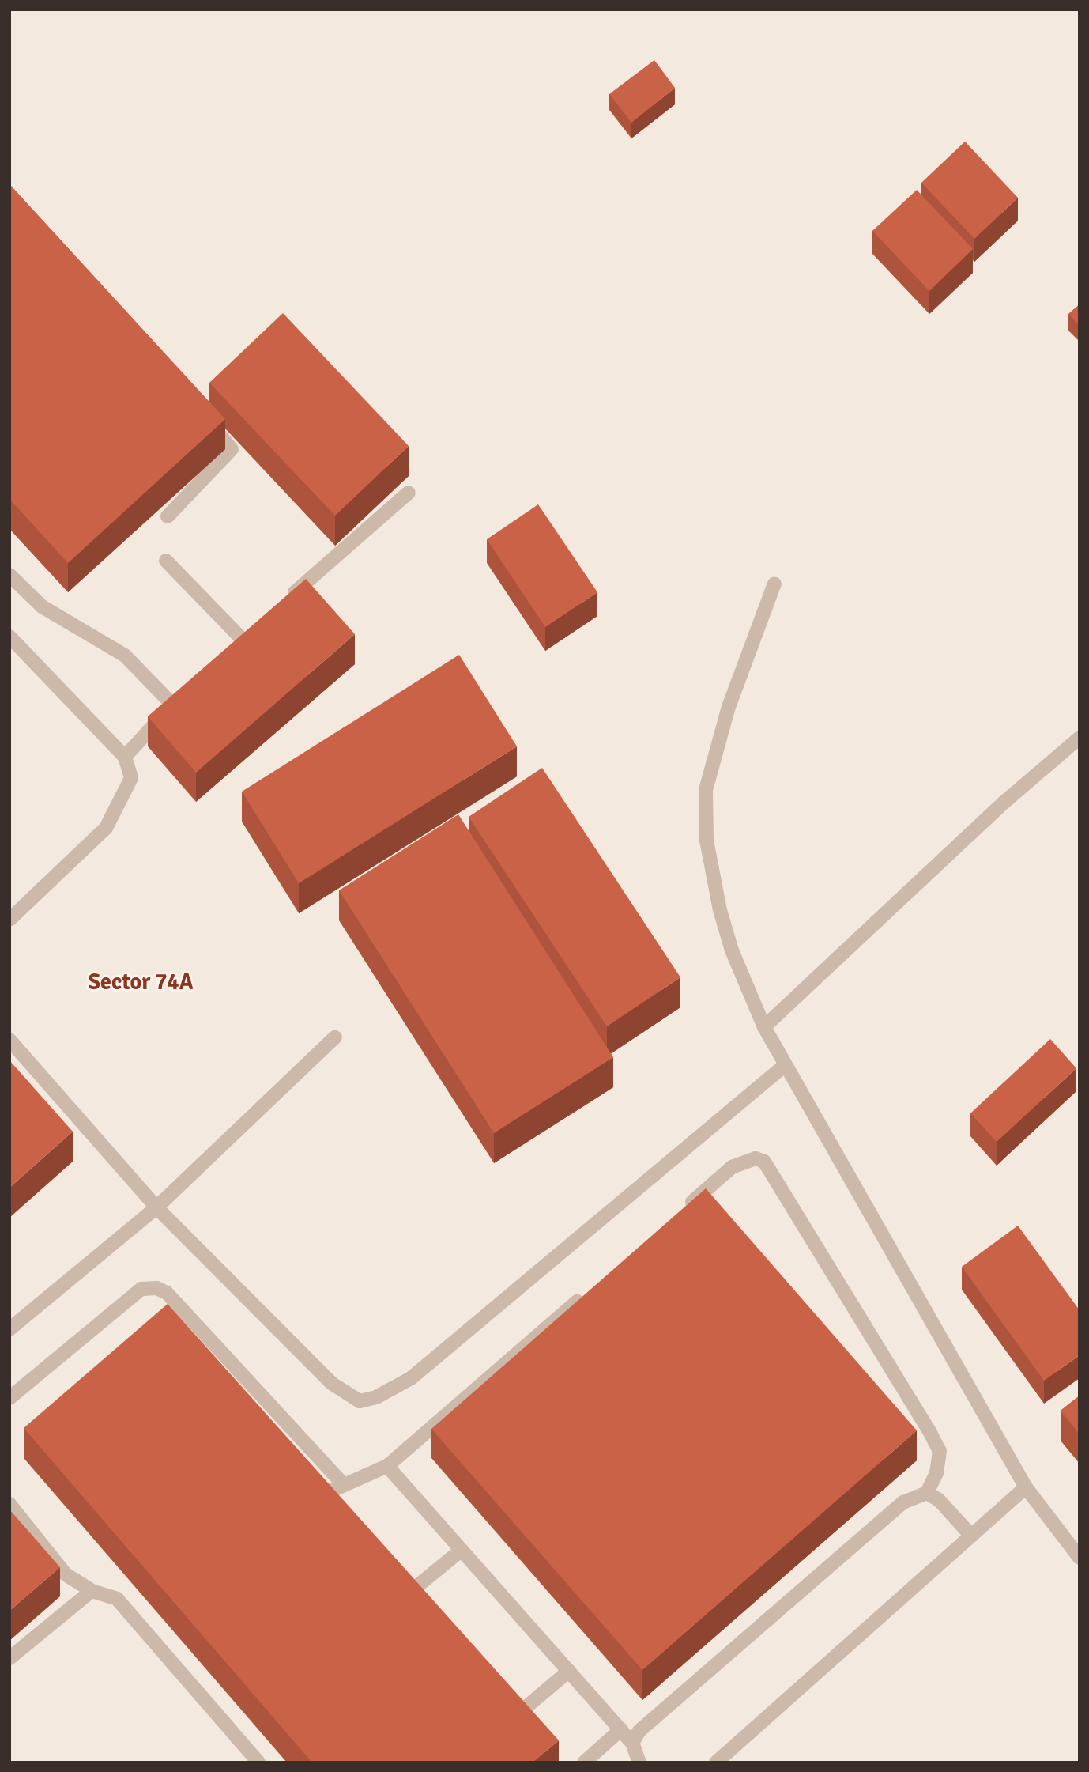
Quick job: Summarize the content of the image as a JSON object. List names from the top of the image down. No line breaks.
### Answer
{"districts":["Sector 74A"]}
